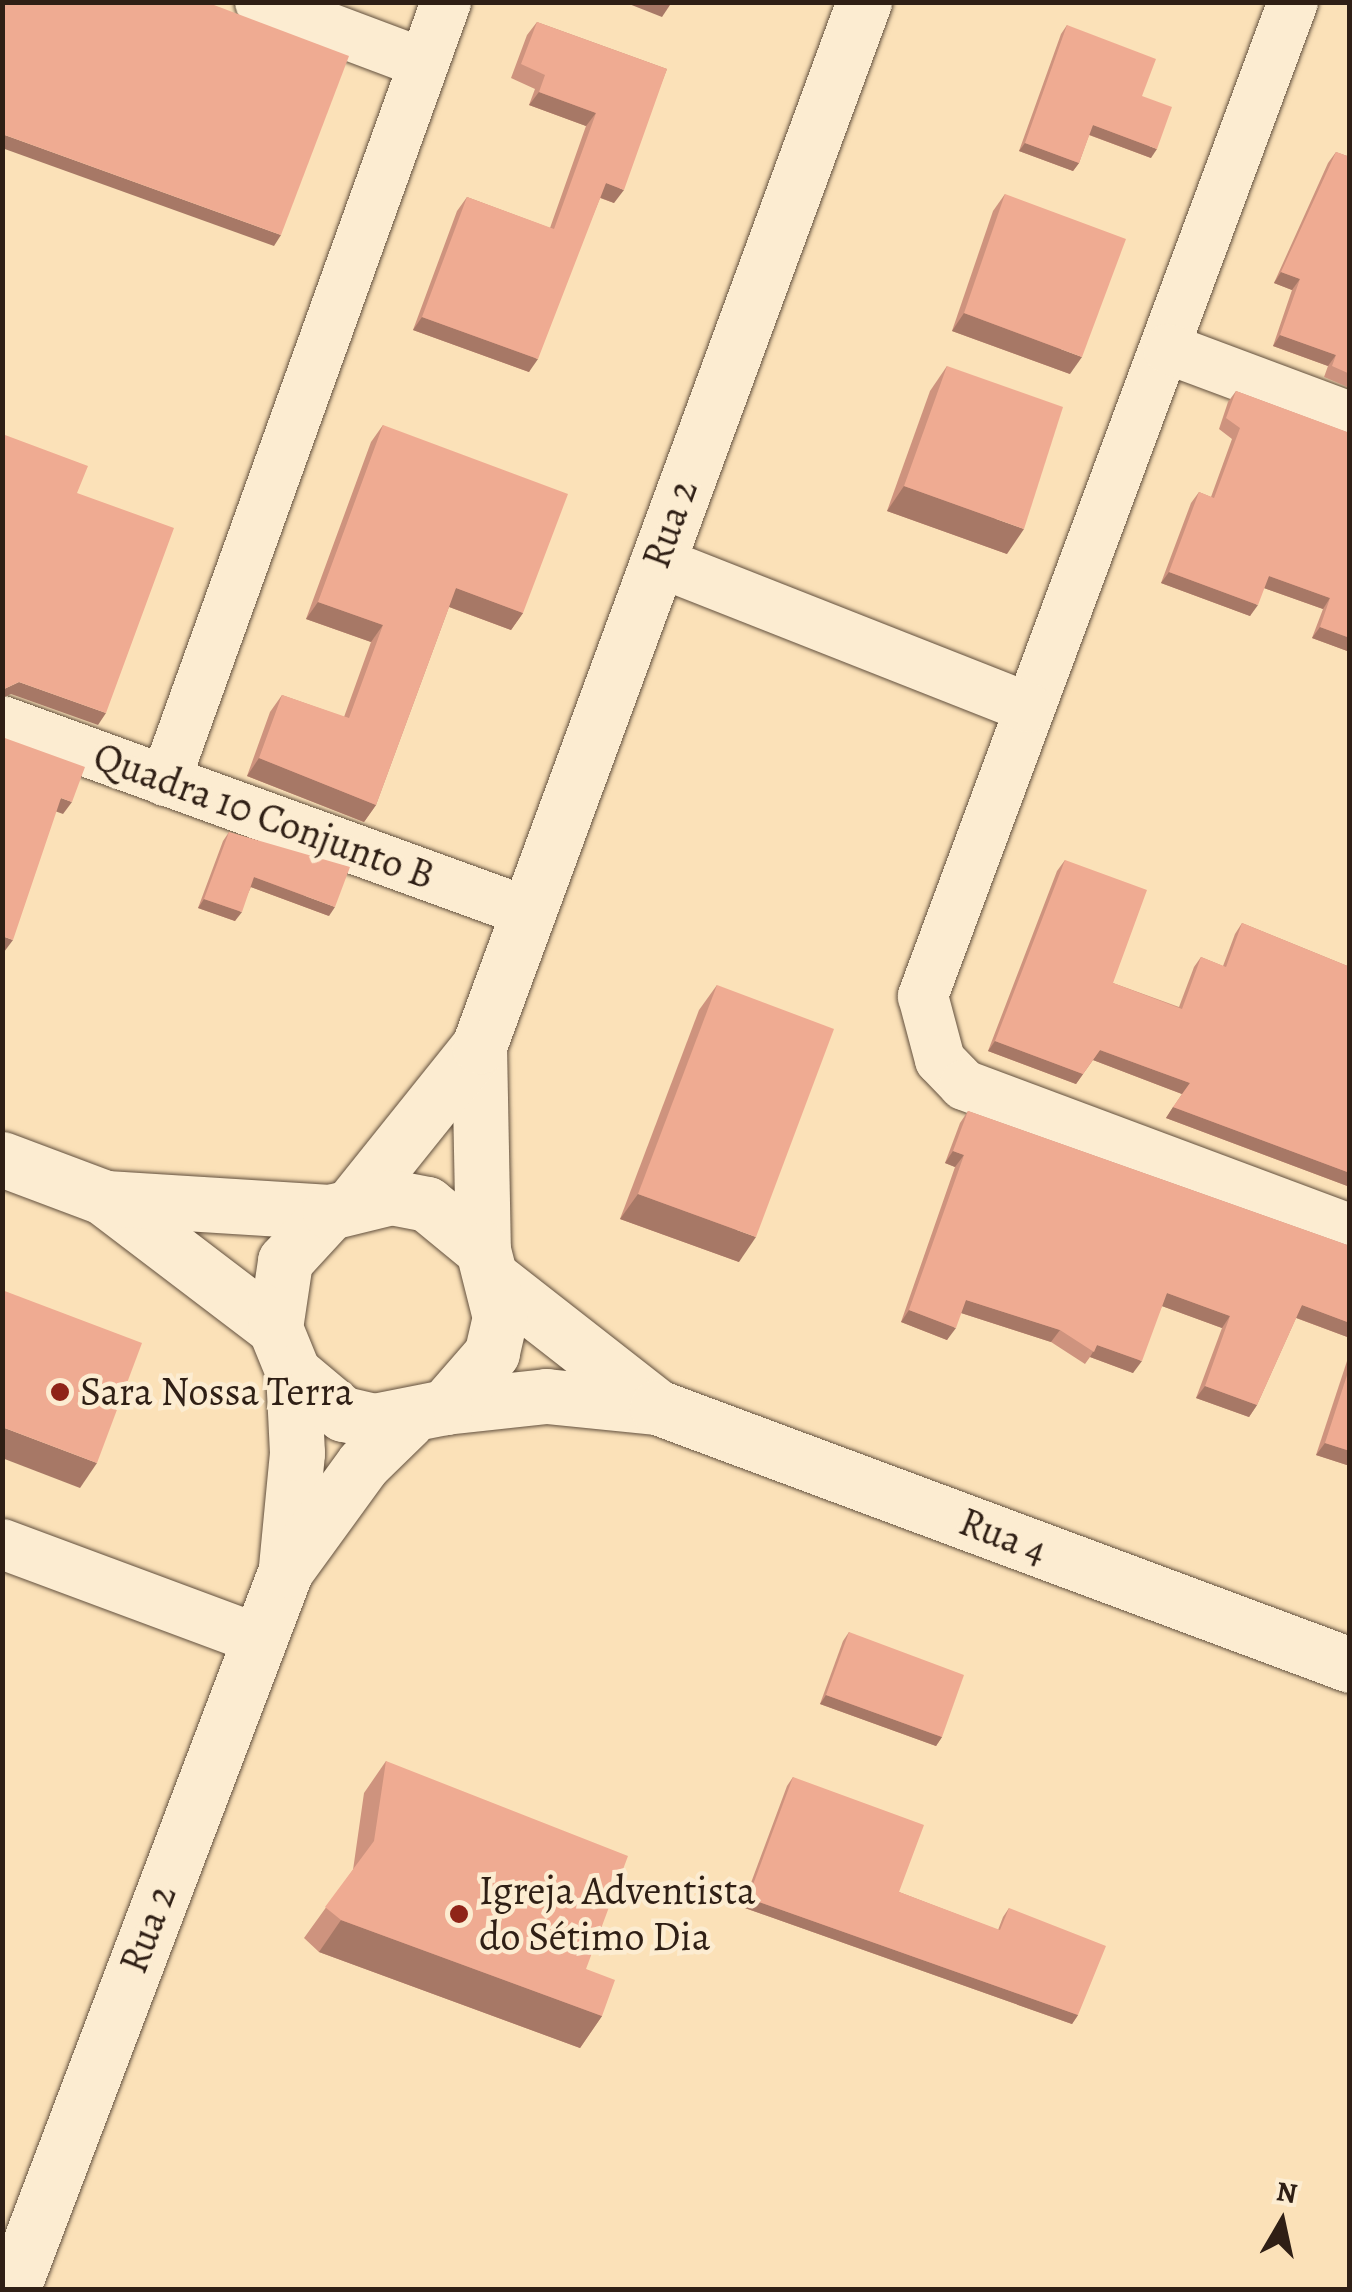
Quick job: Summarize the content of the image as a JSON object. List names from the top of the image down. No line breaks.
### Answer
{"streets":{"street":["Rua 2","Quadra 10 Conjunto B","Rua 4"]},"crossings":[["Rua 2","Quadra 10 Conjunto B"]],"places":["Sara Nossa Terra","Igreja Adventista do Sétimo Dia"],"north":"top"}
